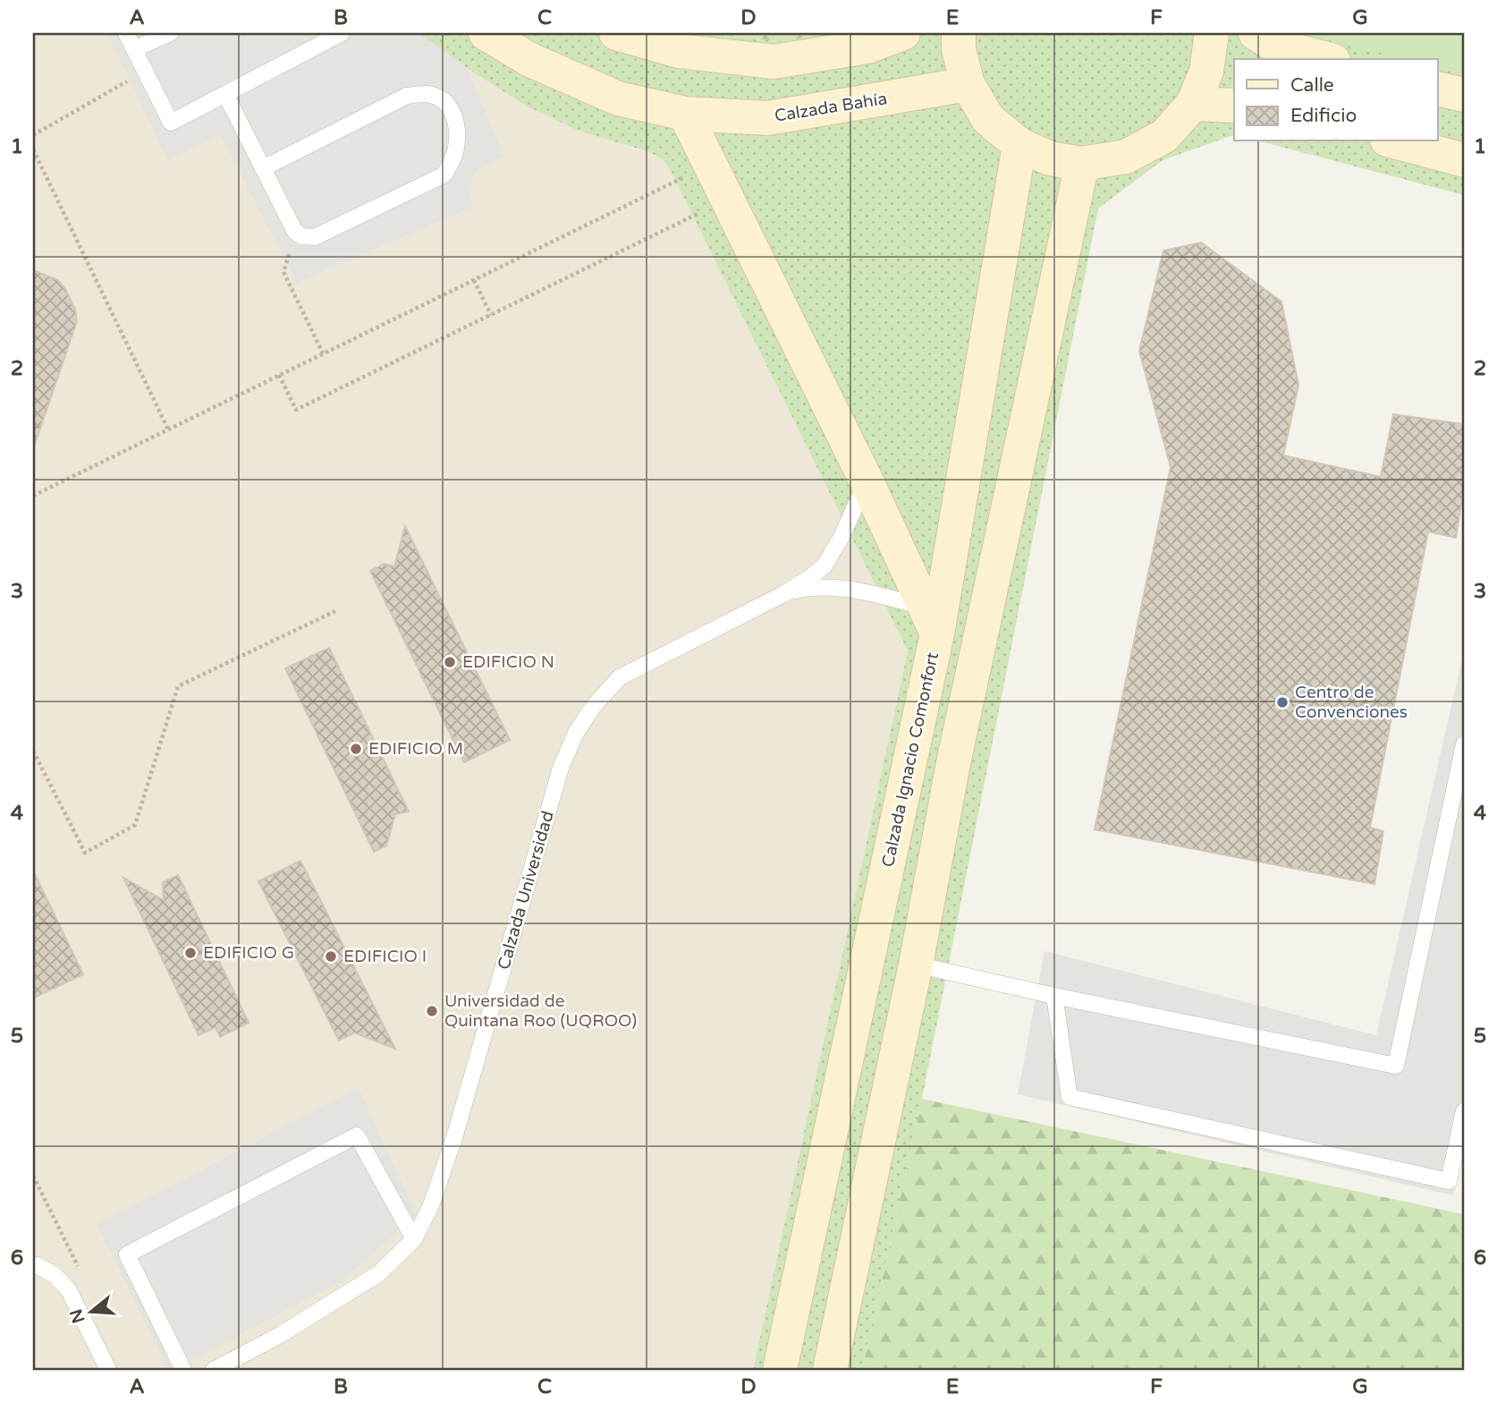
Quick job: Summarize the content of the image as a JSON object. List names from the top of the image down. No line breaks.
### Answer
{"streets":{"main road":["Calzada Bahía","Calzada Ignacio Comonfort"],"lane":["Calzada Universidad"]},"crossings":[["Calzada Ignacio Comonfort","Calzada Universidad"]],"places":["EDIFICIO N","Centro de Convenciones","EDIFICIO M","EDIFICIO G","EDIFICIO I","Universidad de Quintana Roo (UQROO)"],"legend":["Calle","Edificio"],"north":"left","grid":{"columns":["A","B","C","D","E","F","G"],"rows":["1","2","3","4","5","6"]}}
